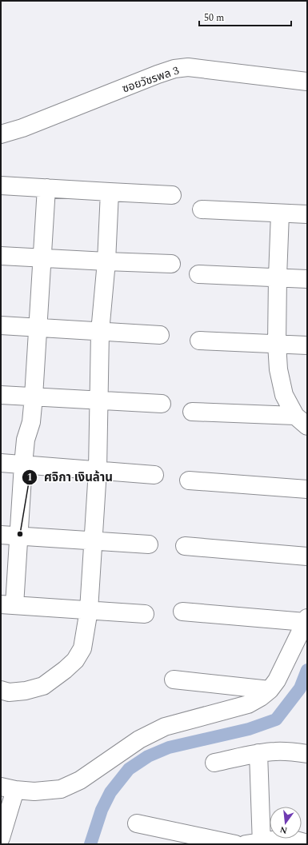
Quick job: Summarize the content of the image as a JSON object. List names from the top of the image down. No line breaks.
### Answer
{"streets":{"street":["ซอยวัชรพล 3"]},"places":["ศจิกา เงินล้าน"],"scale_bar":"50 m","north":"bottom"}
